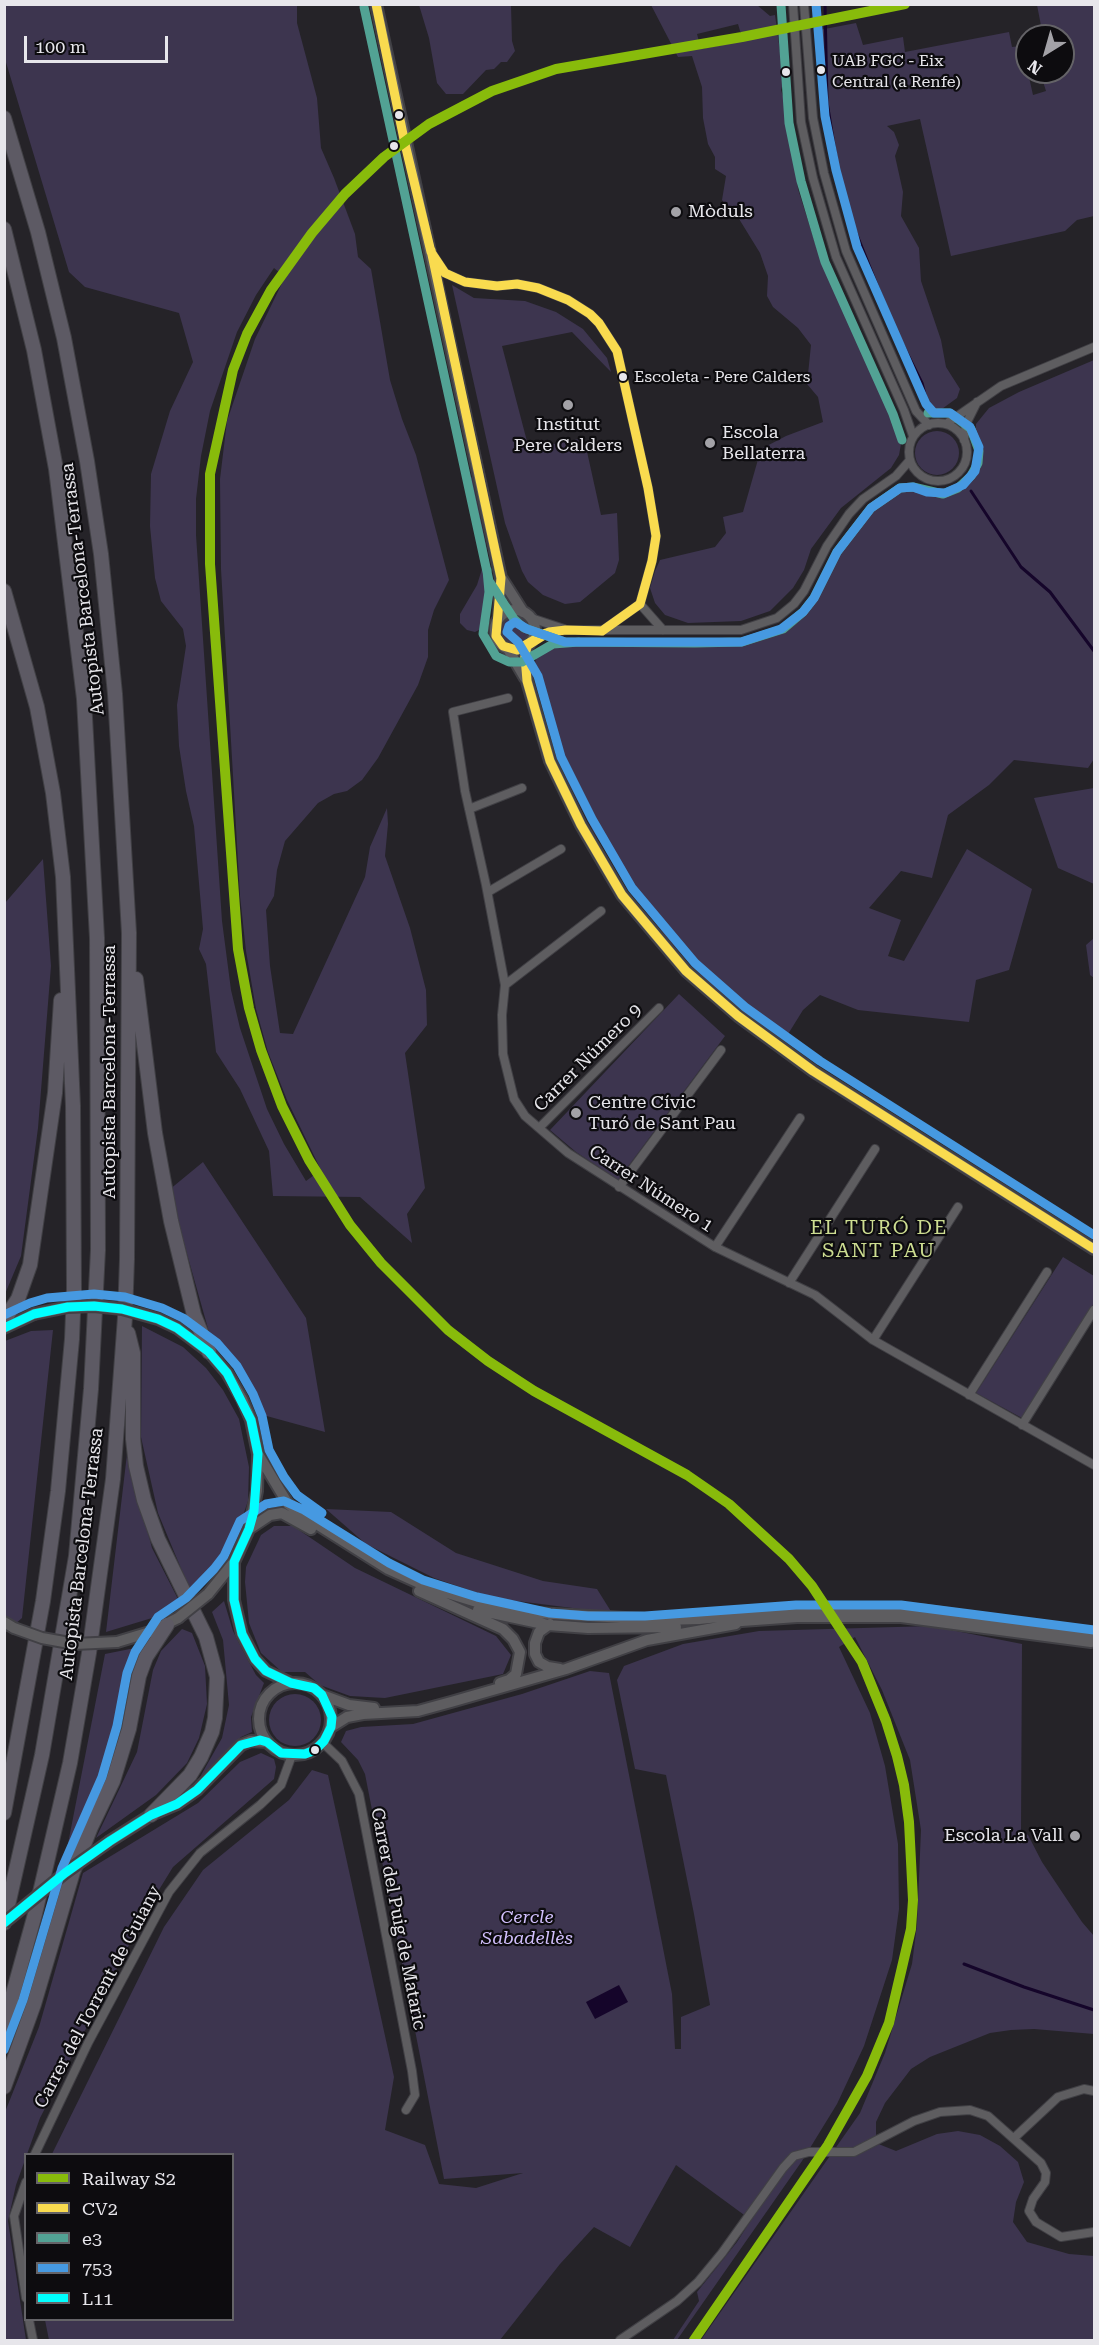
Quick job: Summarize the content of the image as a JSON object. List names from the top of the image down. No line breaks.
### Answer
{"streets":{"highway":["Autopista Barcelona-Terrassa"],"street":["Carrer Número 9","Carrer Número 1","Carrer del Puig de Mataric","Carrer del Torrent de Guiany"]},"crossings":[["Carrer Número 9","Carrer Número 1"],["Carrer del Puig de Mataric","Carrer del Torrent de Guiany"]],"districts":["EL TURÓ DE SANT PAU"],"parks":["Cercle Sabadellès"],"places":["UAB FGC - Eix Central (a Renfe)","Mòduls","Escoleta - Pere Calders","Institut Pere Calders","Escola Bellaterra","Centre Cívic Turó de Sant Pau","Escola La Vall"],"lines":["rail line S2","transit line CV2","transit line 753","transit line e3","transit line L11"],"legend":["Railway S2","CV2","e3","753","L11"],"scale_bar":"100 m","north":"bottom left"}
